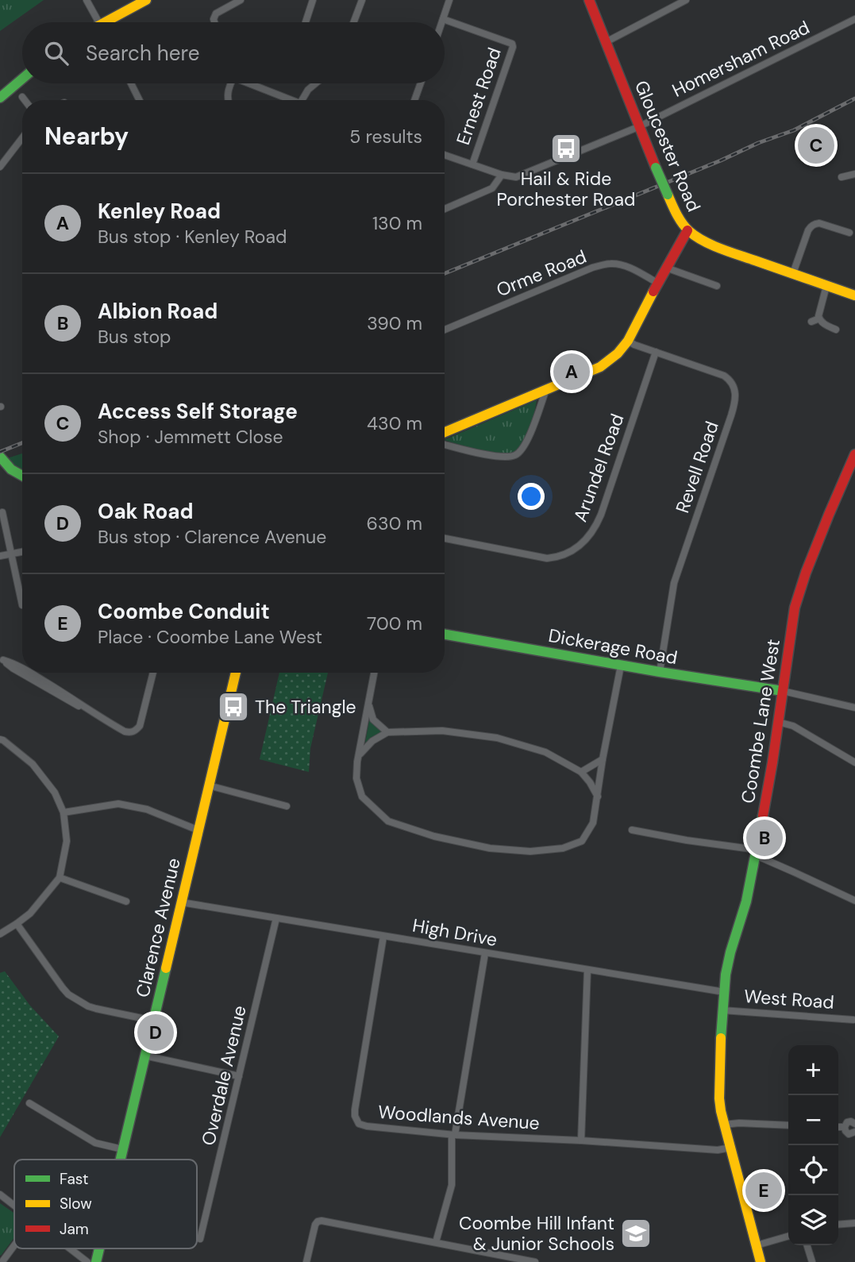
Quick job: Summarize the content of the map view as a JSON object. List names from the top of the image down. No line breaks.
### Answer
{"streets":{"street":["Homersham Road","Ernest Road","Gloucester Road","Orme Road","Revell Road","Arundel Road","Dickerage Road","Coombe Lane West","Clarence Avenue","High Drive","West Road","Overdale Avenue","Woodlands Avenue"]},"crossings":[["Homersham Road","Gloucester Road"],["Revell Road","Arundel Road"],["Revell Road","Dickerage Road"],["Dickerage Road","Coombe Lane West"],["Coombe Lane West","High Drive"],["Coombe Lane West","West Road"],["Coombe Lane West","Woodlands Avenue"],["Clarence Avenue","High Drive"],["High Drive","Overdale Avenue"],["High Drive","Woodlands Avenue"]],"places":{"bus stop":["Hail & Ride Porchester Road","The Triangle"],"school or university":["Coombe Hill Infant & Junior Schools"]},"legend":["Fast","Slow","Jam"],"page":{"search":"Search here","heading":["Nearby","5 results"],"pins":["C","A","B","D","E"],"list":[{"mark":"A","name":"Kenley Road","note":"Bus stop · Kenley Road","value":"130 m"},{"mark":"B","name":"Albion Road","note":"Bus stop","value":"390 m"},{"mark":"C","name":"Access Self Storage","note":"Shop · Jemmett Close","value":"430 m"},{"mark":"D","name":"Oak Road","note":"Bus stop · Clarence Avenue","value":"630 m"},{"mark":"E","name":"Coombe Conduit","note":"Place · Coombe Lane West","value":"700 m"}],"map_buttons":["+","−"]}}
